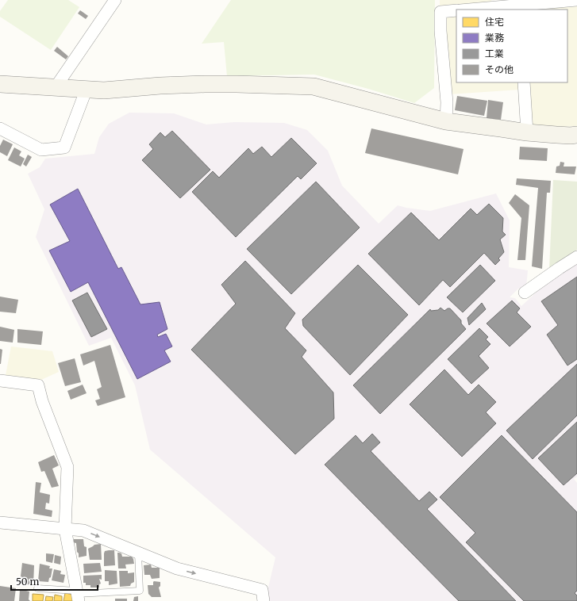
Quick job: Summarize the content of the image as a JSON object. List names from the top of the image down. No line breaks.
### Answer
{"legend":["住宅","業務","工業","その他"],"scale_bar":"50 m"}
